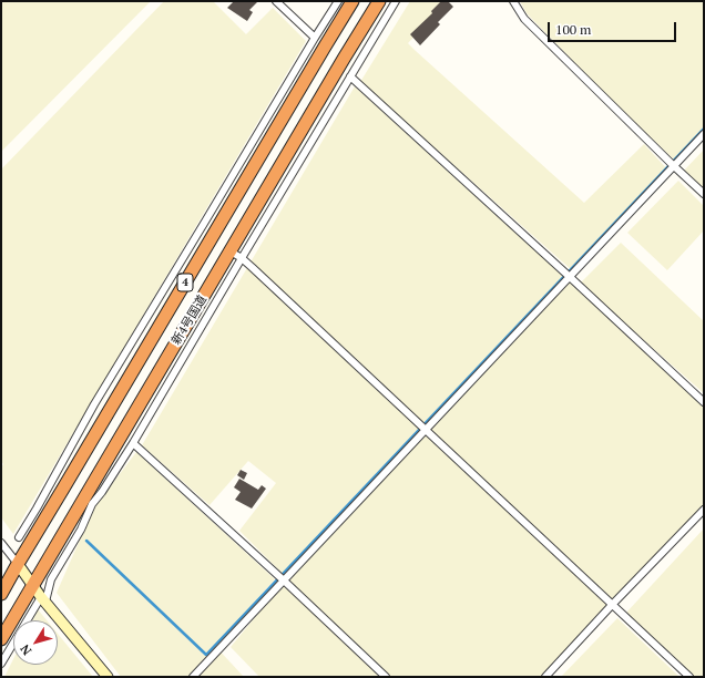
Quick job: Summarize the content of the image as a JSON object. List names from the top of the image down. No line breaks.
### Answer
{"streets":{"highway":["4","新4号国道"]},"scale_bar":"100 m","north":"bottom left"}
